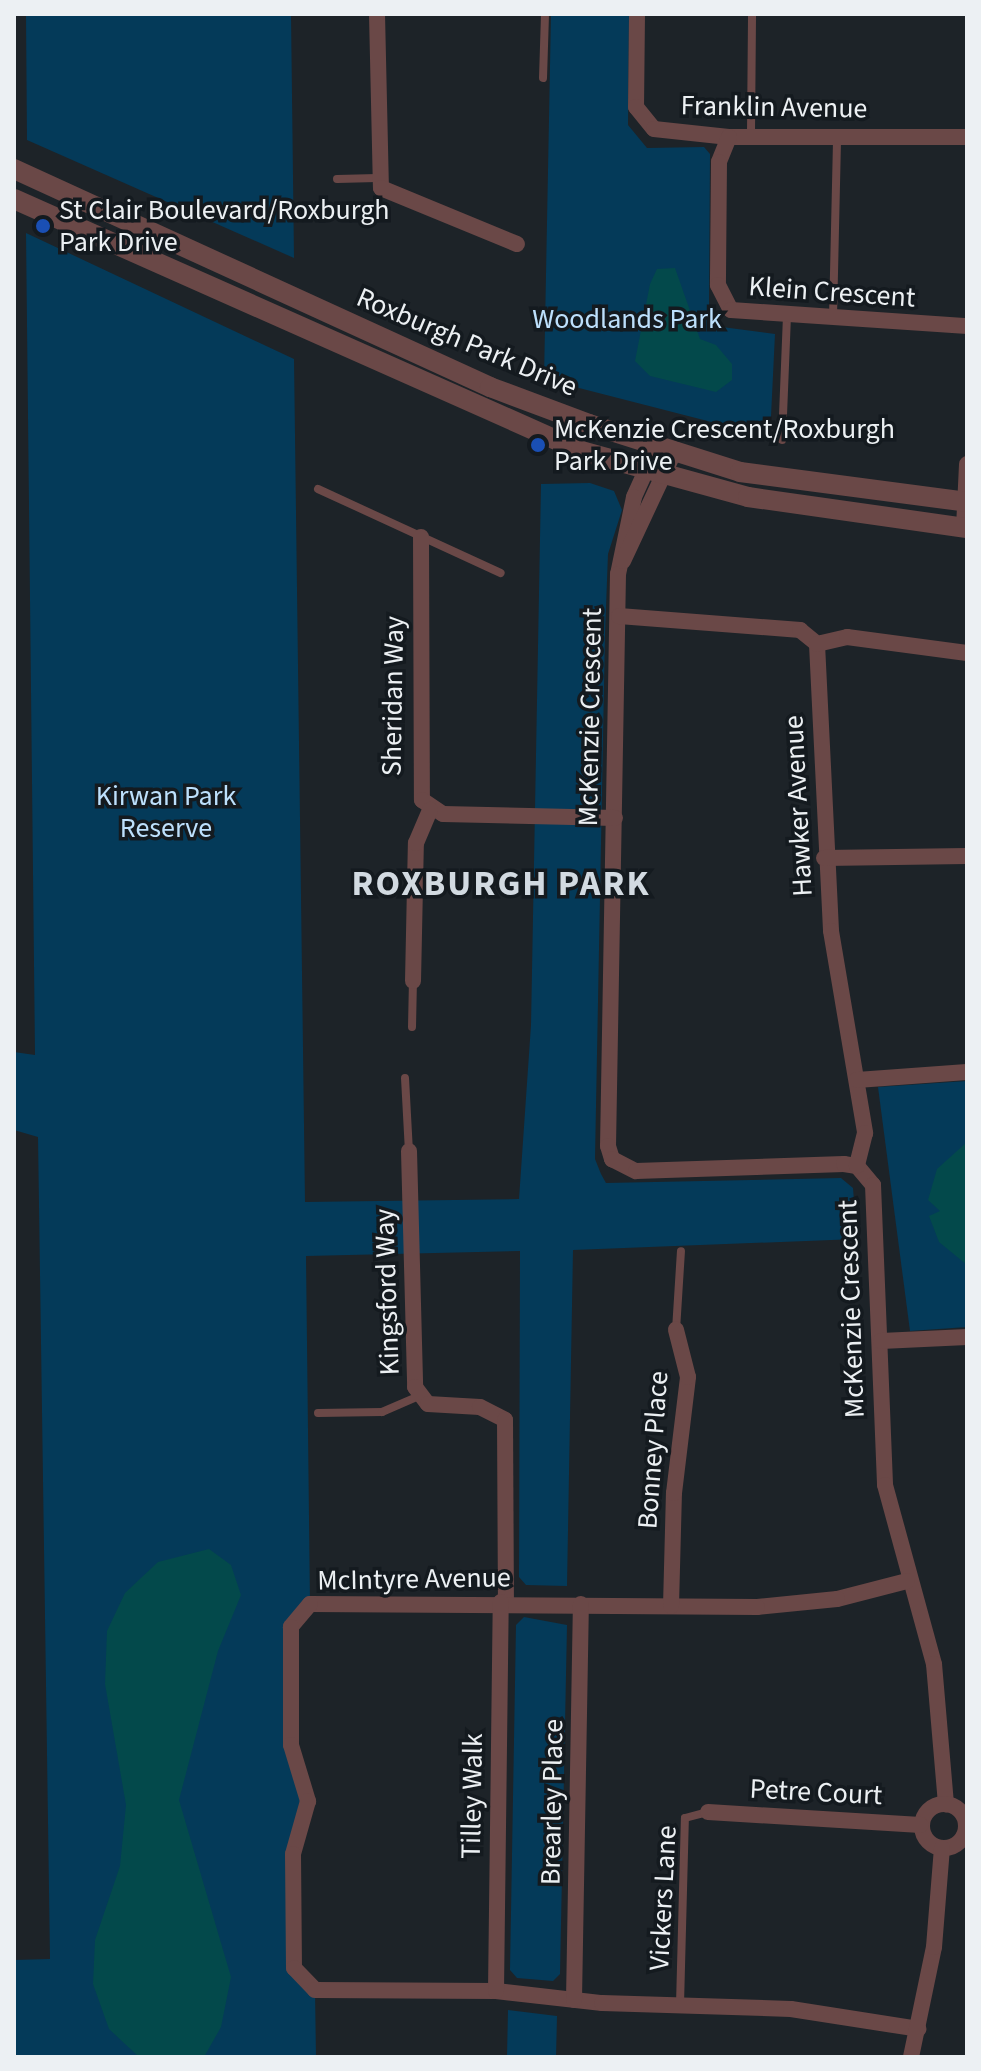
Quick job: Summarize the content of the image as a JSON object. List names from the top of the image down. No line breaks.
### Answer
{"streets":{"street":["Franklin Avenue","Klein Crescent","Roxburgh Park Drive","Sheridan Way","McKenzie Crescent","Hawker Avenue","Kingsford Way","Bonney Place","McIntyre Avenue","Petre Court","Tilley Walk","Brearley Place"],"lane":["Vickers Lane"]},"crossings":[["Franklin Avenue","Klein Crescent"],["Roxburgh Park Drive","McKenzie Crescent"],["Sheridan Way","McKenzie Crescent"],["McKenzie Crescent","Hawker Avenue"],["McKenzie Crescent","McIntyre Avenue"],["McKenzie Crescent","Petre Court"],["Kingsford Way","McIntyre Avenue"],["Kingsford Way","Tilley Walk"],["Bonney Place","McIntyre Avenue"],["McIntyre Avenue","Tilley Walk"],["McIntyre Avenue","Brearley Place"],["McIntyre Avenue","Vickers Lane"],["Petre Court","Vickers Lane"]],"districts":["ROXBURGH PARK"],"parks":["Woodlands Park","Kirwan Park Reserve"],"places":["St Clair Boulevard/Roxburgh Park Drive","McKenzie Crescent/Roxburgh Park Drive"]}
